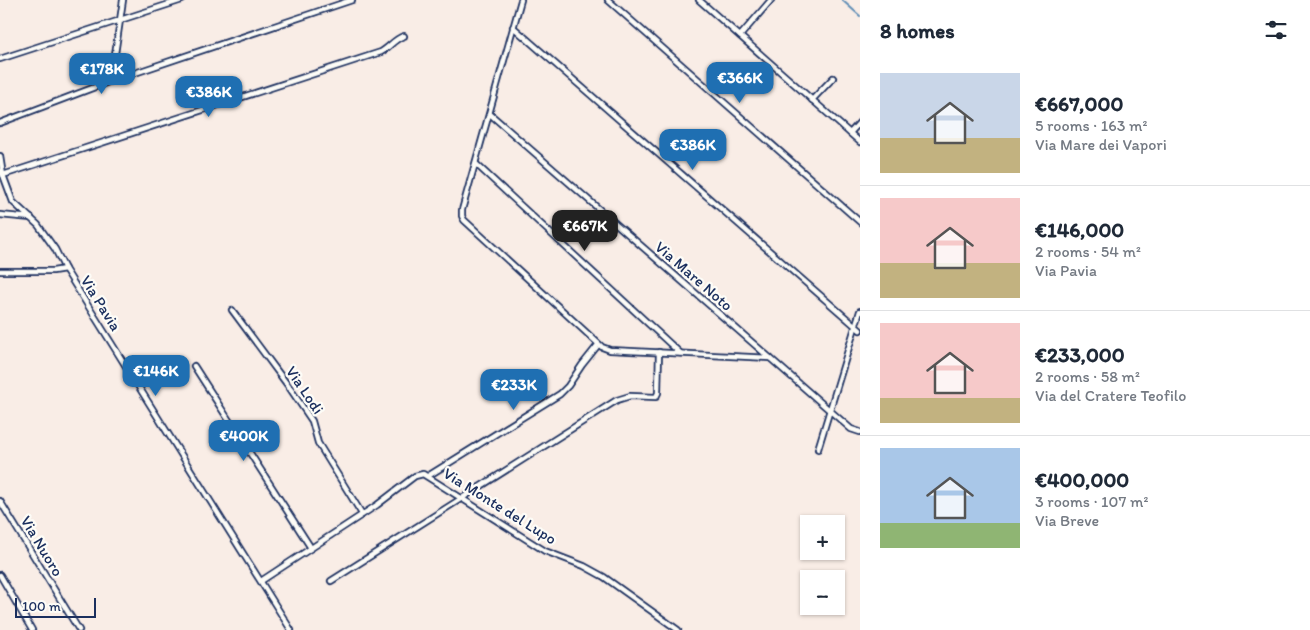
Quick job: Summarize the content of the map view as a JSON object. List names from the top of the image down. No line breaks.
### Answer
{"streets":{"street":["Via Mare Noto","Via Pavia","Via Lodi","Via Monte del Lupo","Via Nuoro"]},"crossings":[["Via Pavia","Via Monte del Lupo"],["Via Lodi","Via Monte del Lupo"]],"scale_bar":"100 m","page":{"heading":"8 homes","price":["€178K","€366K","€386K","€386K","€667K","€146K","€233K","€400K"],"list":[{"name":"€667,000","note":"5 rooms · 163 m² · Via Mare dei Vapori"},{"name":"€146,000","note":"2 rooms · 54 m² · Via Pavia"},{"name":"€233,000","note":"2 rooms · 58 m² · Via del Cratere Teofilo"},{"name":"€400,000","note":"3 rooms · 107 m² · Via Breve"}],"map_buttons":["+","−"],"scale":"100 m"}}
